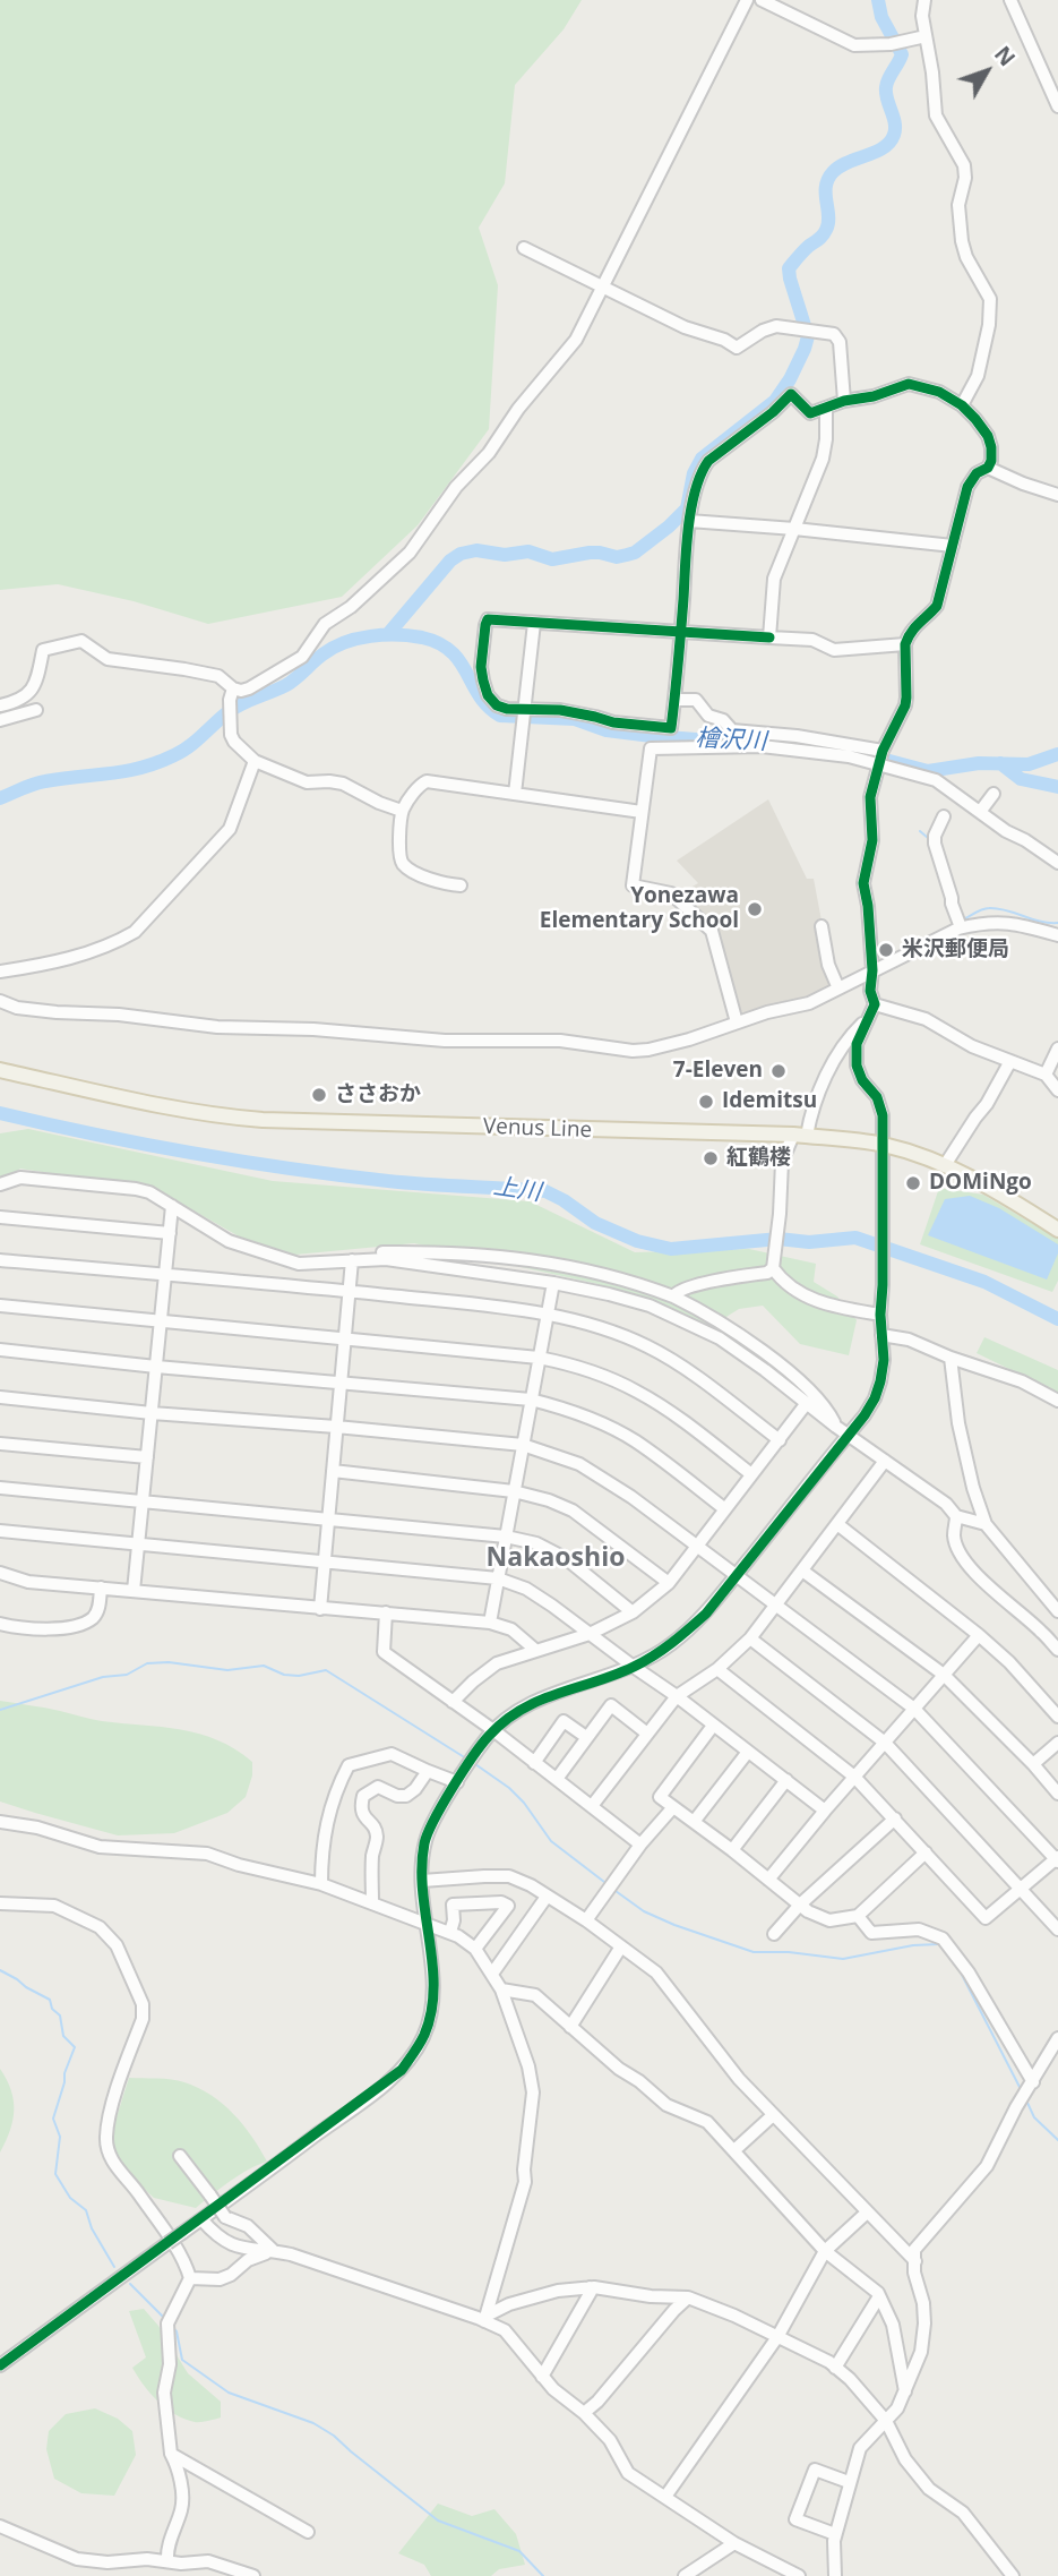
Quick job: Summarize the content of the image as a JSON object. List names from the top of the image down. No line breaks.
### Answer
{"streets":{"main road":["Venus Line"]},"districts":["Nakaoshio"],"water":["檜沢川","上川"],"places":["Yonezawa Elementary School","米沢郵便局","7-Eleven","ささおか","Idemitsu","紅鶴楼","DOMiNgo"],"north":"top right"}
